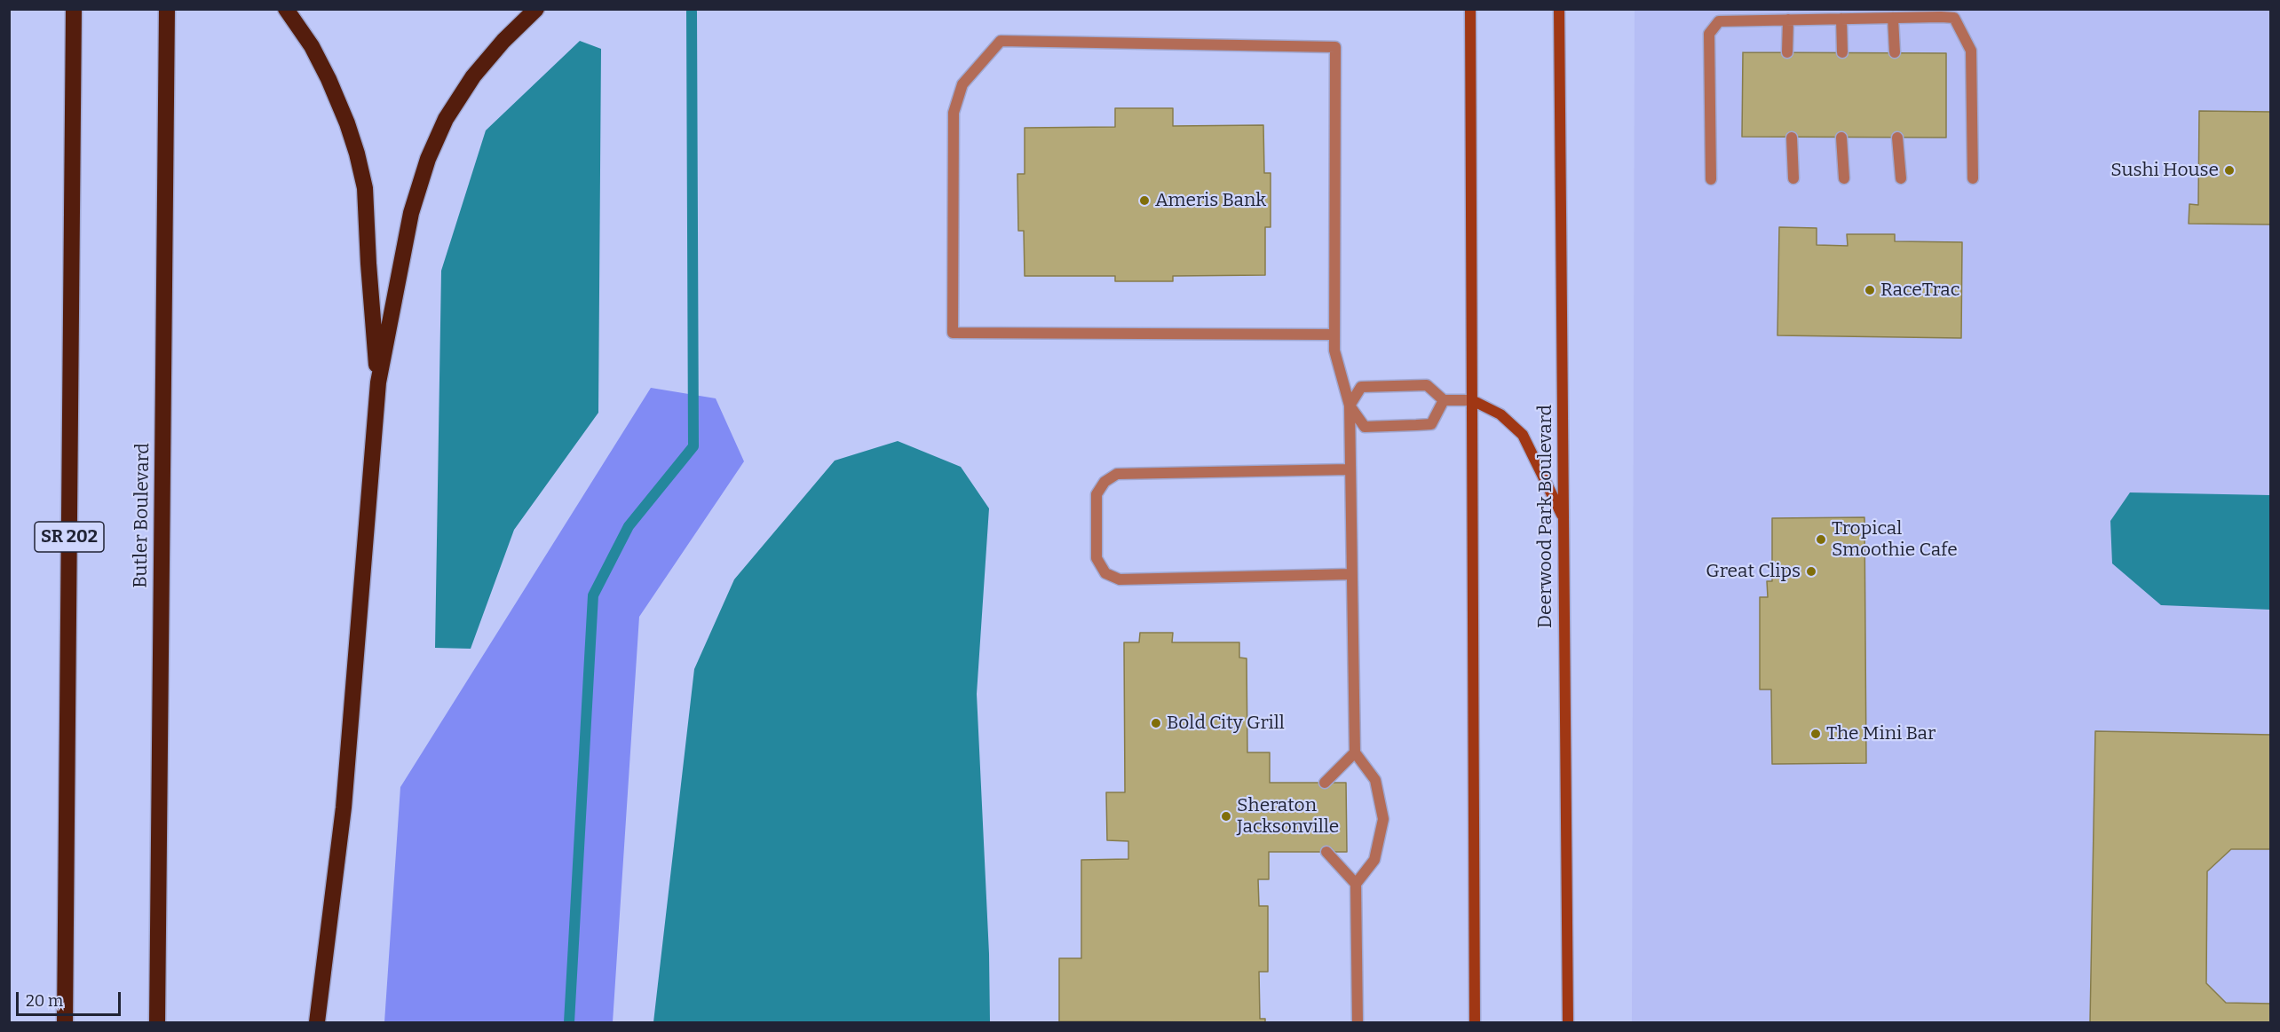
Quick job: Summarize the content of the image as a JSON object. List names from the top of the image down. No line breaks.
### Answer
{"streets":{"highway":["Butler Boulevard","SR 202"],"main road":["Deerwood Park Boulevard"]},"places":["Sushi House","Ameris Bank","RaceTrac","Tropical Smoothie Cafe","Great Clips","Bold City Grill","The Mini Bar","Sheraton Jacksonville"],"scale_bar":"20 m"}
